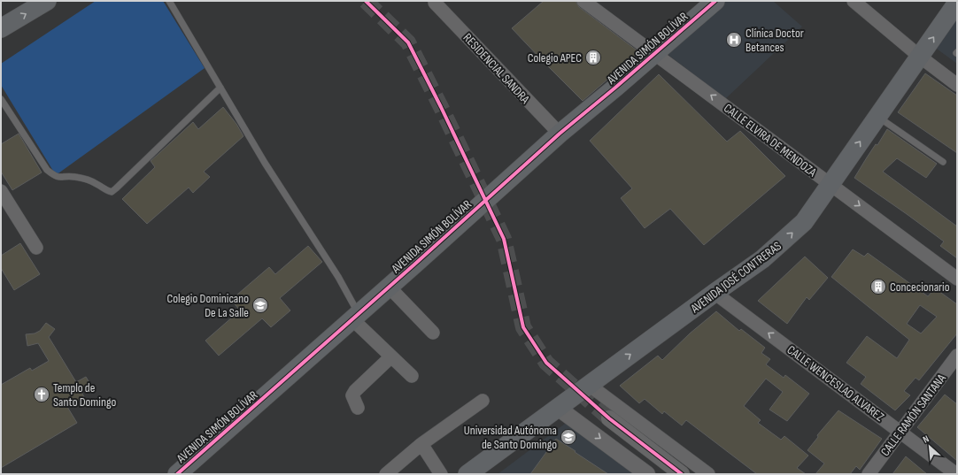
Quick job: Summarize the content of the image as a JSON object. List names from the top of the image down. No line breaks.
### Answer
{"streets":{"main road":["AVENIDA SIMÓN BOLÍVAR","AVENIDA JOSÉ CONTRERAS"],"street":["RESIDENCIAL SANDRA","CALLE ELVIRA DE MENDOZA","CALLE WENCESLAO ALVAREZ","CALLE RAMÓN SANTANA"]},"crossings":[["AVENIDA SIMÓN BOLÍVAR","RESIDENCIAL SANDRA"],["AVENIDA SIMÓN BOLÍVAR","CALLE ELVIRA DE MENDOZA"],["CALLE ELVIRA DE MENDOZA","AVENIDA JOSÉ CONTRERAS"],["AVENIDA JOSÉ CONTRERAS","CALLE WENCESLAO ALVAREZ"],["CALLE WENCESLAO ALVAREZ","CALLE RAMÓN SANTANA"]],"one_way":["AVENIDA JOSÉ CONTRERAS","CALLE WENCESLAO ALVAREZ"],"places":{"hospital":["Clínica Doctor Betances"],"building":["Colegio APEC","Concecionario"],"school or university":["Colegio Dominicano De La Salle","Universidad Autónoma de Santo Domingo"],"church":["Templo de Santo Domingo"]},"north":"top left"}
